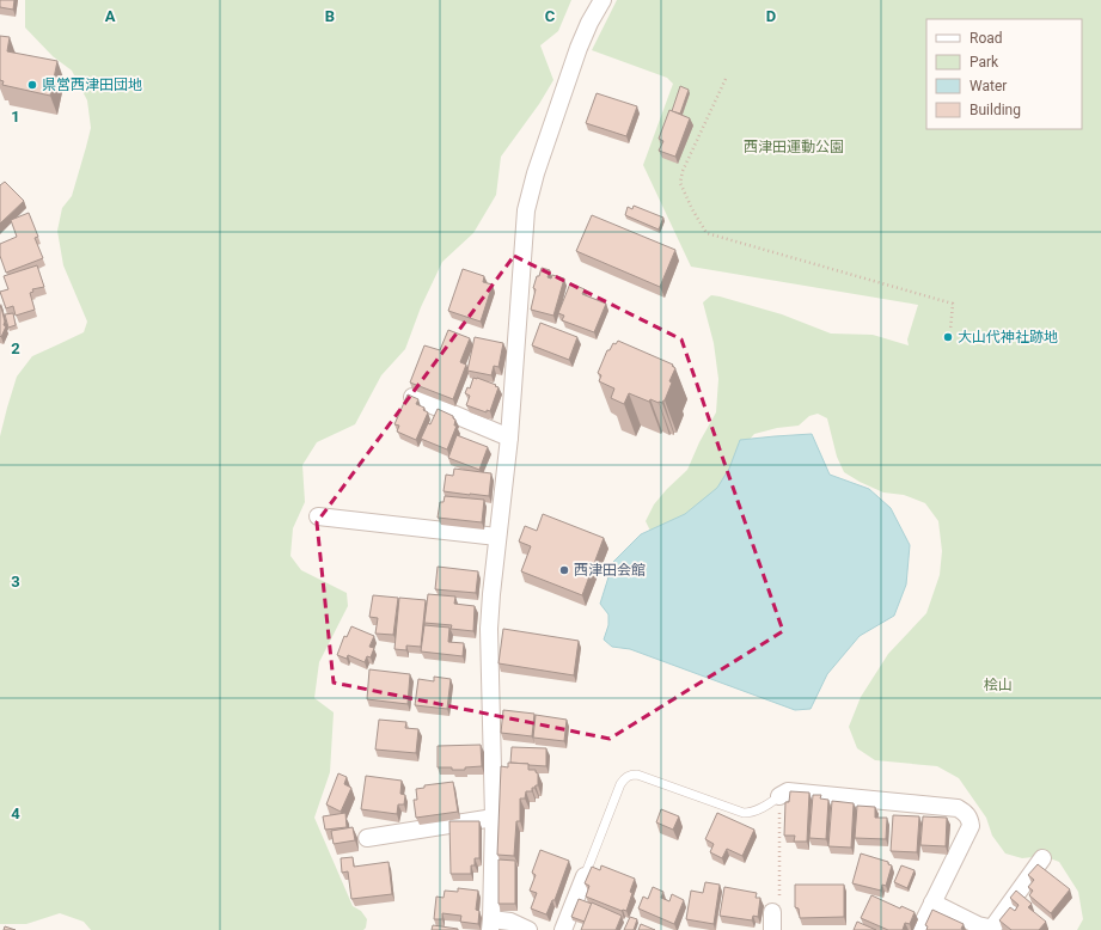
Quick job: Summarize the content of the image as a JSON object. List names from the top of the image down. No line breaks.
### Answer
{"parks":["西津田運動公園","桧山"],"places":["県営西津田団地","大山代神社跡地","西津田会館"],"legend":["Road","Park","Water","Building"],"grid":{"columns":["A","B","C","D"],"rows":["1","2","3","4"]}}
